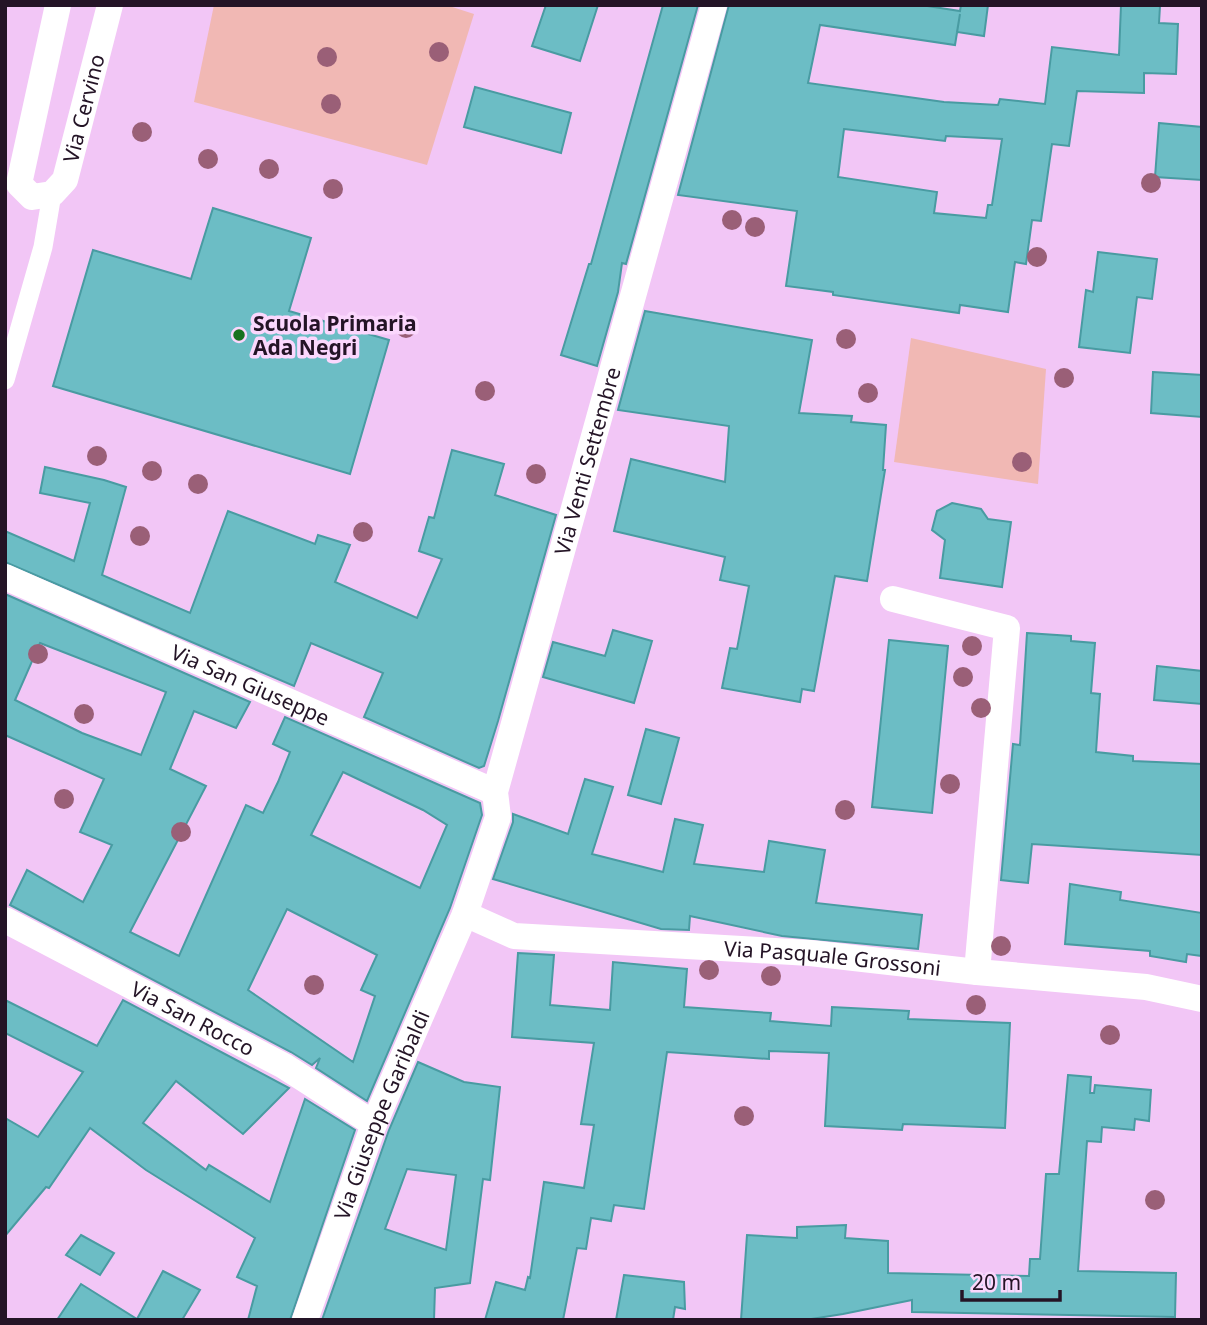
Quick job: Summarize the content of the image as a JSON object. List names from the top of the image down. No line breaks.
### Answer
{"streets":{"street":["Via Cervino","Via Venti Settembre","Via San Giuseppe","Via Pasquale Grossoni","Via San Rocco","Via Giuseppe Garibaldi"]},"crossings":[["Via Venti Settembre","Via San Giuseppe"],["Via Venti Settembre","Via Pasquale Grossoni"],["Via Venti Settembre","Via Giuseppe Garibaldi"],["Via Pasquale Grossoni","Via Giuseppe Garibaldi"],["Via San Rocco","Via Giuseppe Garibaldi"]],"places":["Scuola Primaria Ada Negri"],"scale_bar":"20 m"}
